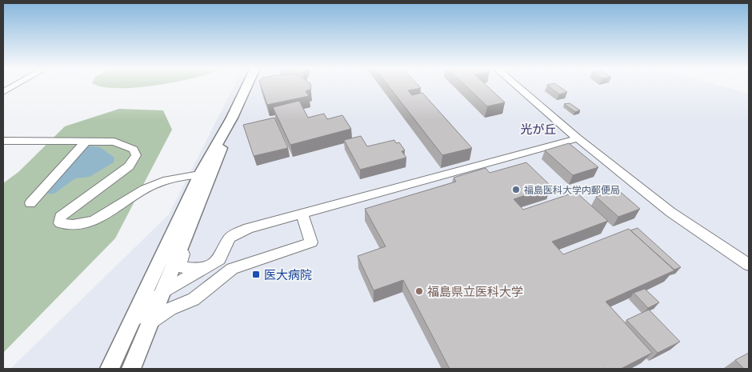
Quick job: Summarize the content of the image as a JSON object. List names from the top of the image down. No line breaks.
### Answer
{"districts":["光が丘"],"places":{"other":["福島医科大学内郵便局","福島県立医科大学"],"transit":["医大病院"]}}
